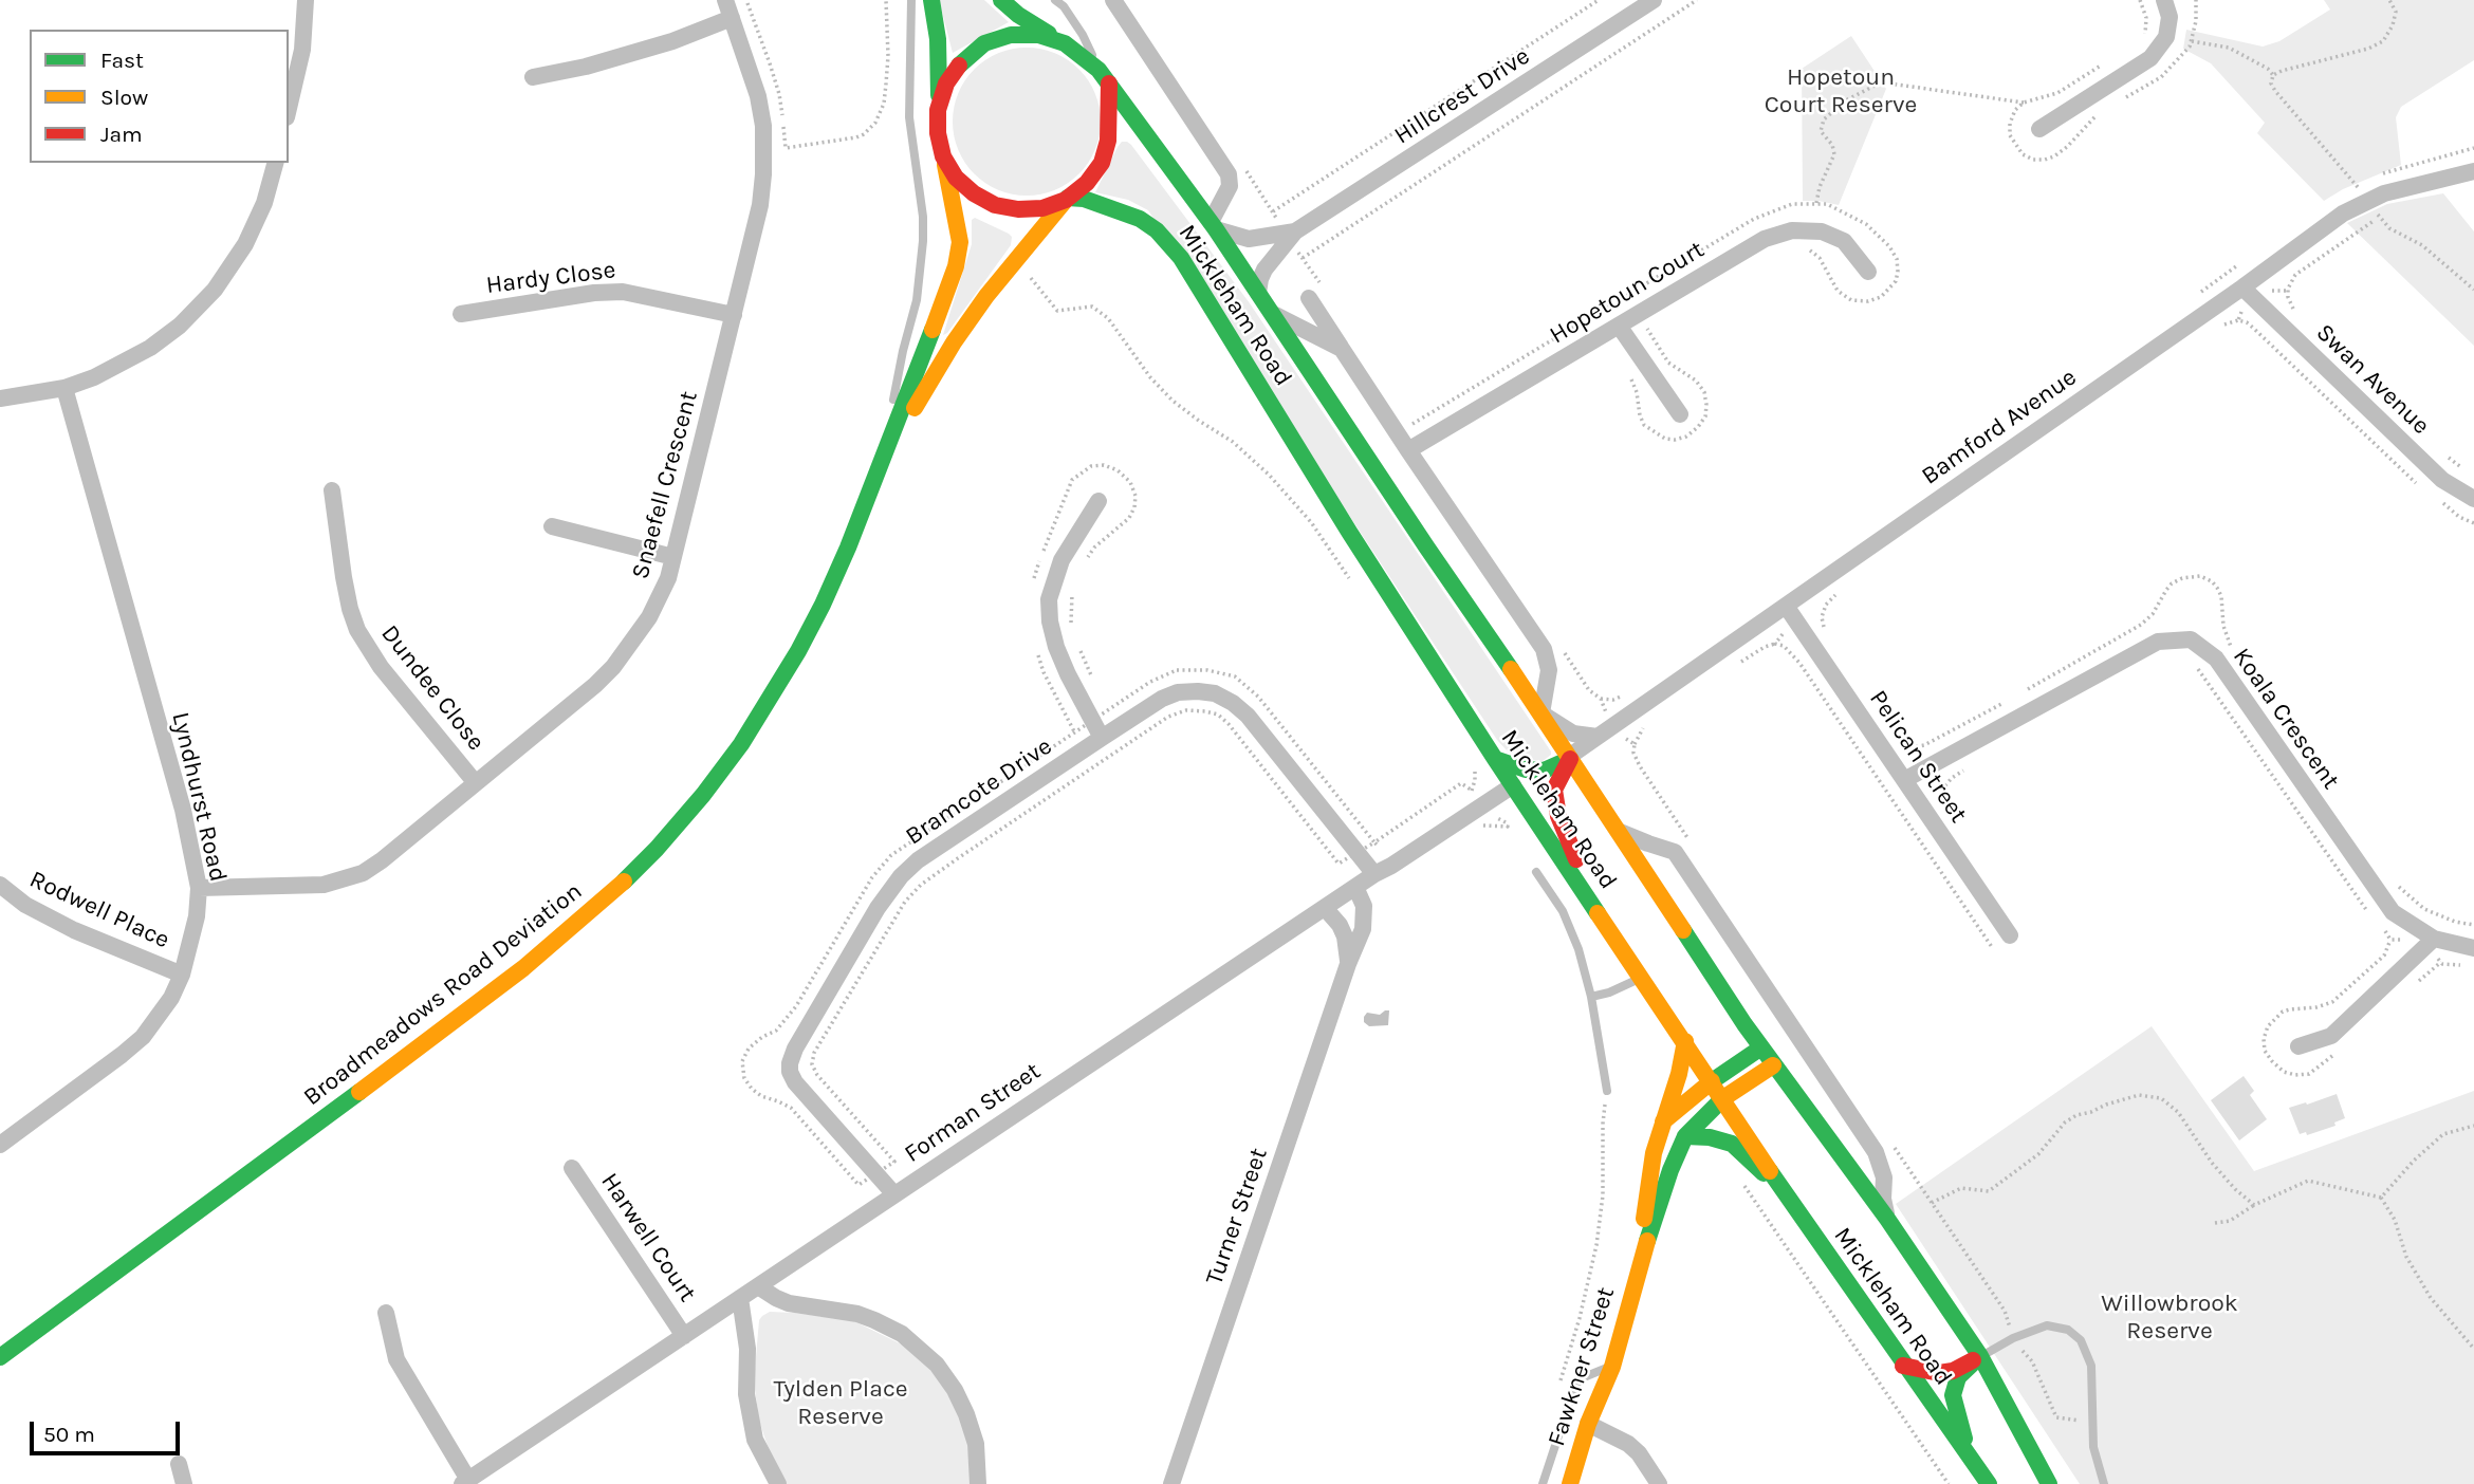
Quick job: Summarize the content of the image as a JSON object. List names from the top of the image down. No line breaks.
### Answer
{"streets":{"main road":["Mickleham Road","Broadmeadows Road Deviation","Fawkner Street"],"street":["Hillcrest Drive","Hardy Close","Hopetoun Court","Swan Avenue","Bamford Avenue","Snaefell Crescent","Dundee Close","Koala Crescent","Pelican Street","Bramcote Drive","Lyndhurst Road","Rodwell Place","Forman Street","Turner Street","Harwell Court"]},"crossings":[["Hillcrest Drive","Mickleham Road"],["Hardy Close","Snaefell Crescent"],["Hopetoun Court","Mickleham Road"],["Mickleham Road","Bamford Avenue"],["Mickleham Road","Broadmeadows Road Deviation"],["Mickleham Road","Forman Street"],["Mickleham Road","Fawkner Street"],["Swan Avenue","Bamford Avenue"],["Bamford Avenue","Pelican Street"],["Snaefell Crescent","Dundee Close"],["Snaefell Crescent","Lyndhurst Road"],["Koala Crescent","Pelican Street"],["Bramcote Drive","Forman Street"],["Lyndhurst Road","Rodwell Place"],["Forman Street","Turner Street"],["Forman Street","Harwell Court"]],"parks":["Hopetoun Court Reserve","Willowbrook Reserve","Tylden Place Reserve"],"legend":["Fast","Slow","Jam"],"scale_bar":"50 m"}
